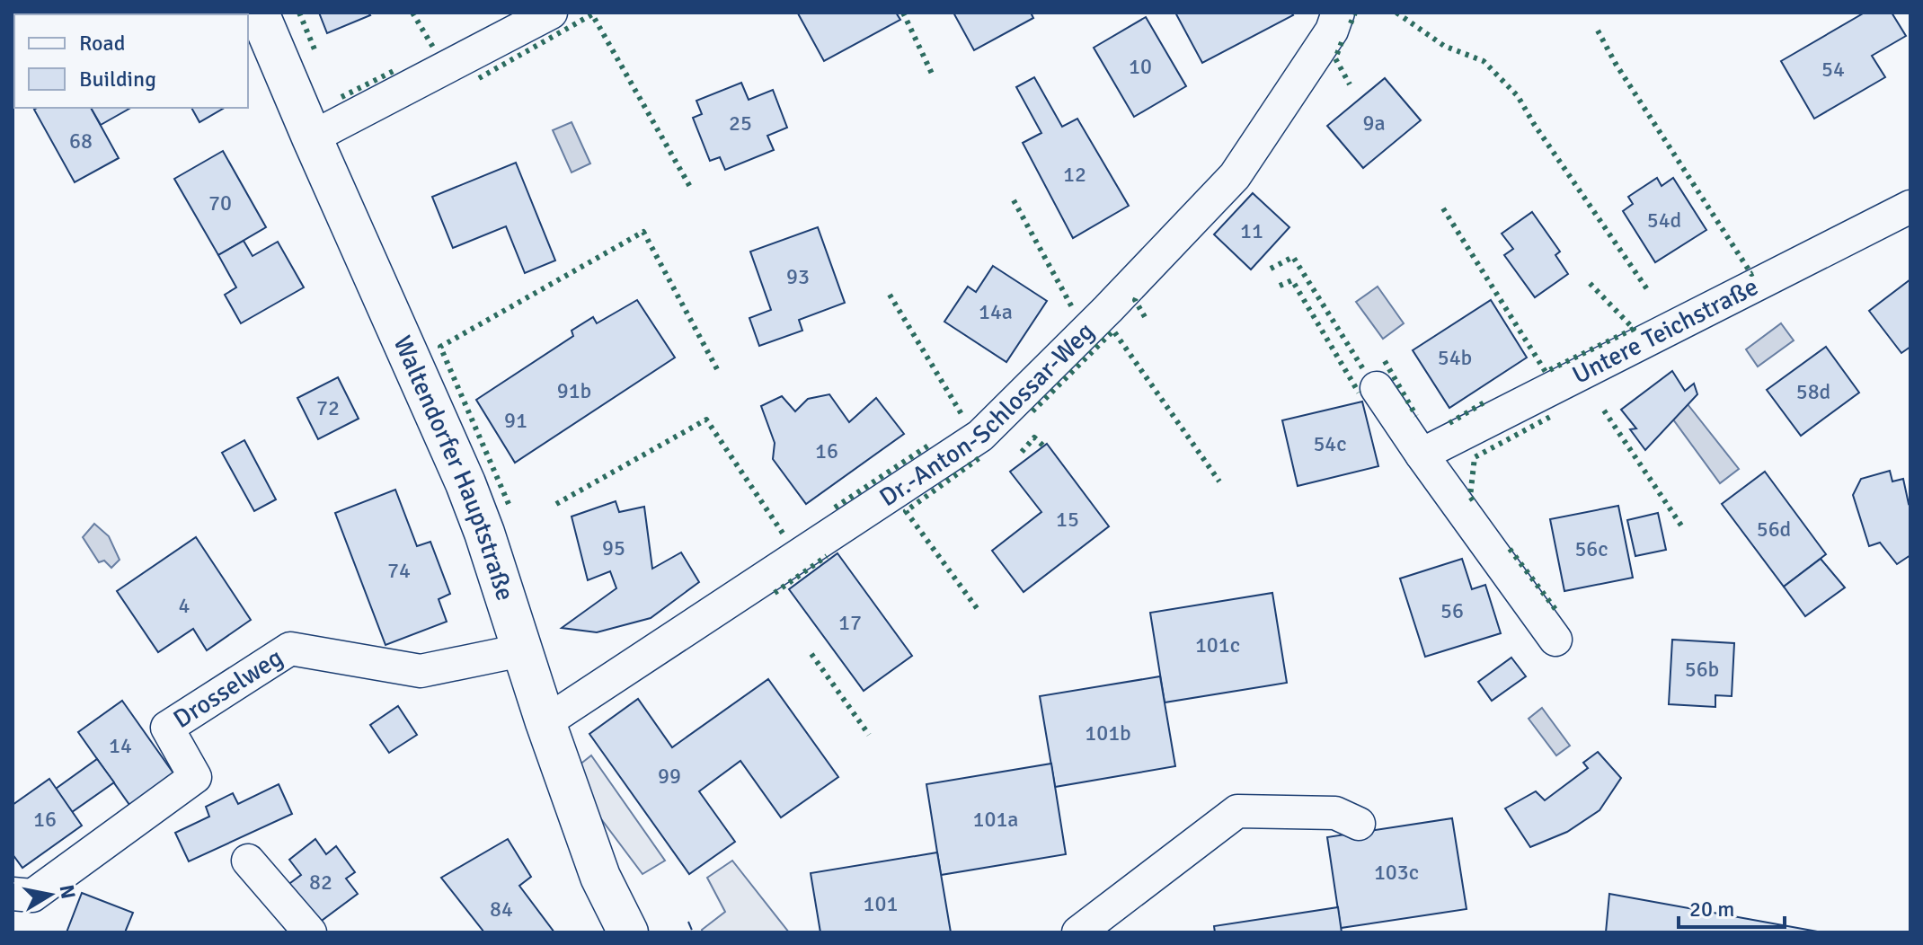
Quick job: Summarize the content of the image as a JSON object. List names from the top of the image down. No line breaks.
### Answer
{"streets":{"main road":["Waltendorfer Hauptstraße"],"street":["Untere Teichstraße","Dr.-Anton-Schlossar-Weg","Drosselweg"]},"crossings":[["Dr.-Anton-Schlossar-Weg","Waltendorfer Hauptstraße"],["Waltendorfer Hauptstraße","Drosselweg"]],"house_numbers":["10","54","25","9a","68","12","70","54d","11","93","14a","54b","91b","58d","72","91","54c","16","15","56d","95","56c","74","4","56","17","101c","56b","101b","14","99","16","101a","103c","82","101","84"],"legend":["Road","Building"],"scale_bar":"20 m","north":"right"}
